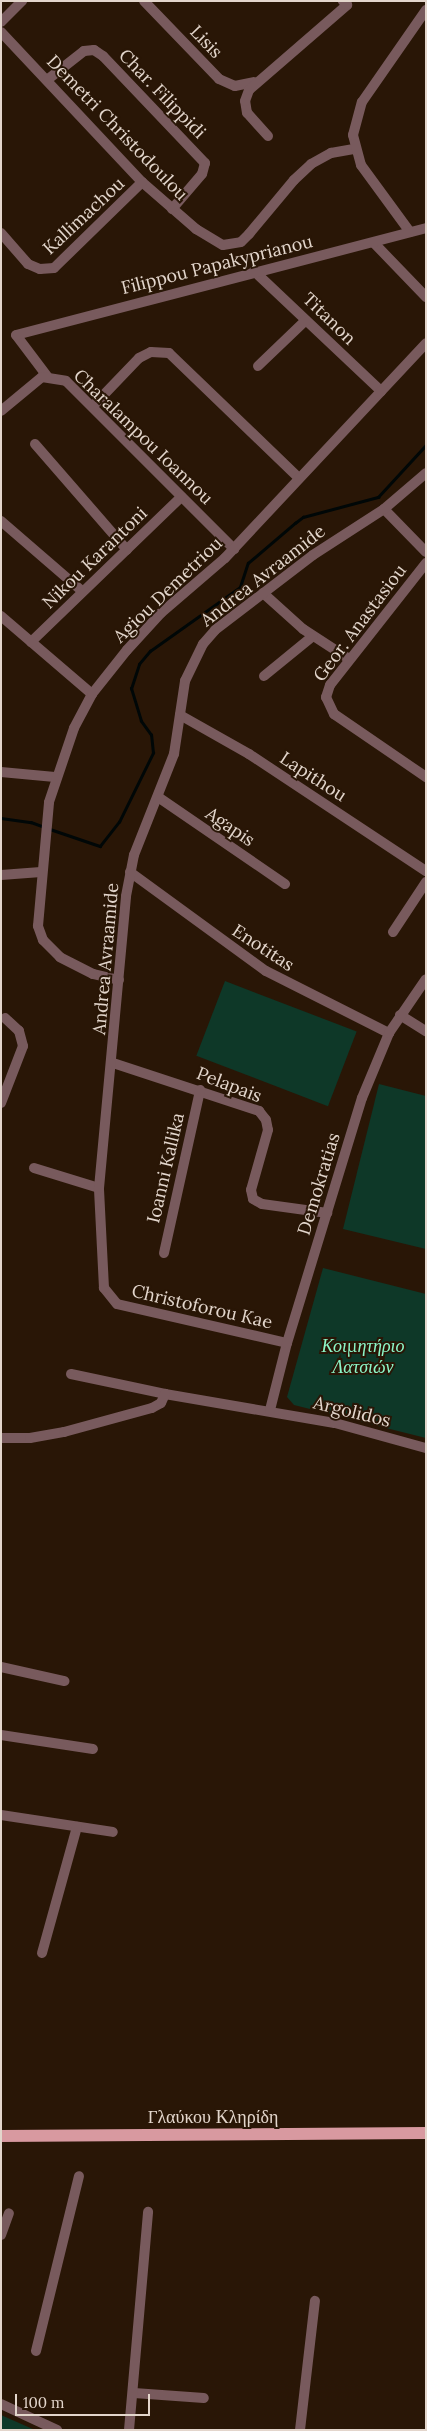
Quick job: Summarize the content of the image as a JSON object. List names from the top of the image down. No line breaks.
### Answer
{"streets":{"main road":["Γλαύκου Κληρίδη"],"street":["Lisis","Char. Filippidi","Demetri Christodoulou","Kallimachou","Filippou Papakyprianou","Titanon","Charalampou Ioannou","Nikou Karantoni","Andrea Avraamide","Agiou Demetriou","Geor. Anastasiou","Lapithou","Agapis","Enotitas","Pelapais","Ioanni Kallika","Demokratias","Christoforou Kae","Argolidos"]},"crossings":[["Char. Filippidi","Demetri Christodoulou"],["Demetri Christodoulou","Kallimachou"],["Filippou Papakyprianou","Titanon"],["Filippou Papakyprianou","Charalampou Ioannou"],["Titanon","Agiou Demetriou"],["Charalampou Ioannou","Nikou Karantoni"],["Charalampou Ioannou","Agiou Demetriou"],["Andrea Avraamide","Agiou Demetriou"],["Andrea Avraamide","Lapithou"],["Andrea Avraamide","Agapis"],["Andrea Avraamide","Enotitas"],["Andrea Avraamide","Pelapais"],["Andrea Avraamide","Christoforou Kae"],["Enotitas","Demokratias"],["Pelapais","Ioanni Kallika"],["Pelapais","Demokratias"],["Pelapais","Christoforou Kae"],["Demokratias","Christoforou Kae"],["Demokratias","Argolidos"]],"parks":["Κοιμητήριο Λατσιών"],"scale_bar":"100 m"}
